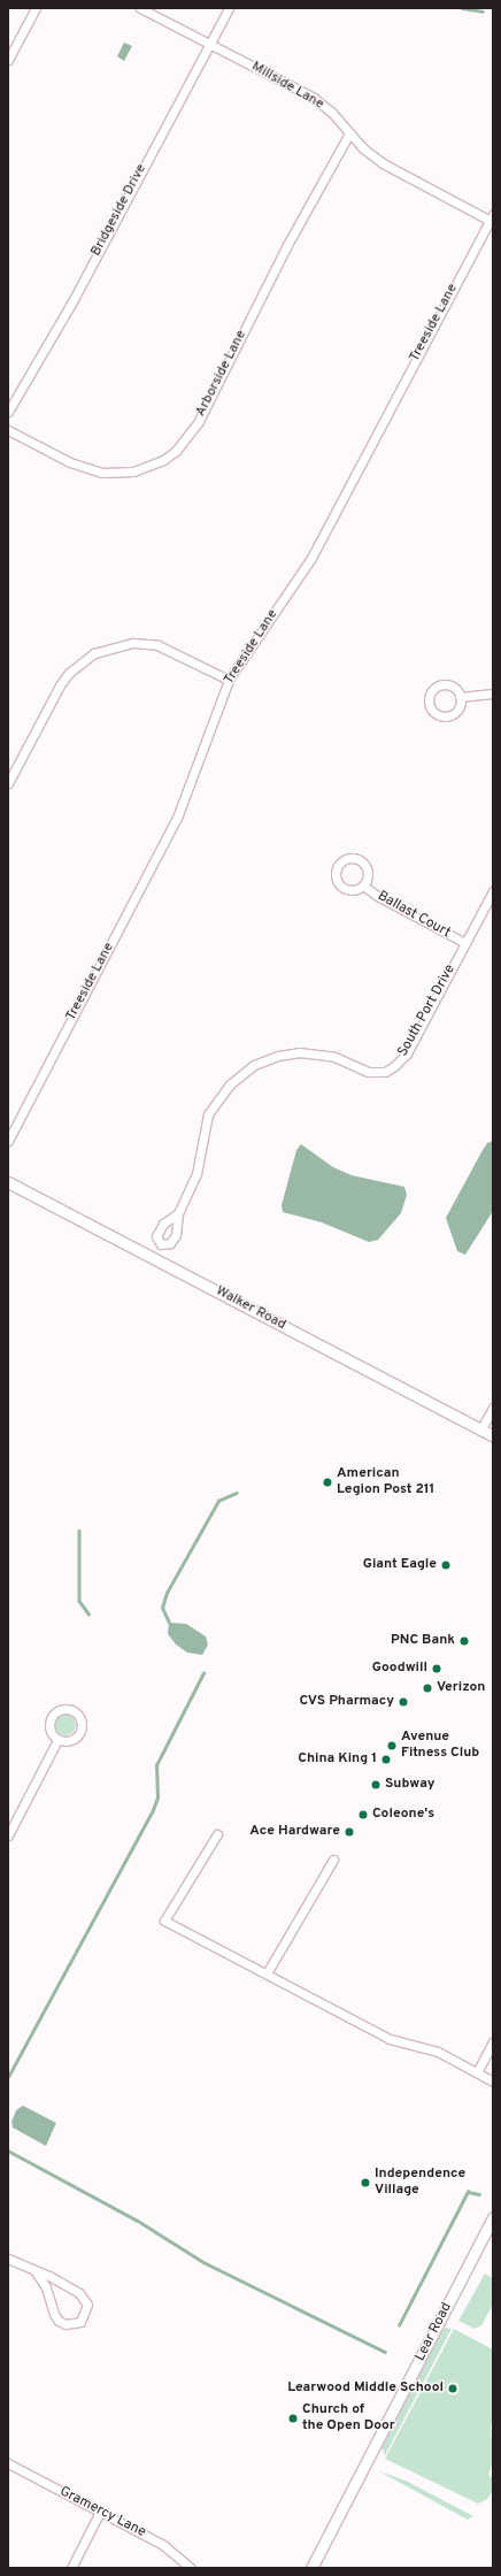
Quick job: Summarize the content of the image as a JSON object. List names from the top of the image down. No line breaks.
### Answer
{"streets":{"street":["Millside Lane","Bridgeside Drive","Treeside Lane","Arborside Lane","Ballast Court","South Port Drive","Walker Road","Lear Road","Gramercy Lane"]},"crossings":[["Millside Lane","Bridgeside Drive"],["Millside Lane","Treeside Lane"],["Millside Lane","Arborside Lane"],["Ballast Court","South Port Drive"],["South Port Drive","Walker Road"]],"places":["American Legion Post 211","Giant Eagle","PNC Bank","Goodwill","Verizon","CVS Pharmacy","Avenue Fitness Club","China King 1","Subway","Coleone's","Ace Hardware","Independence Village","Learwood Middle School","Church of the Open Door"]}
